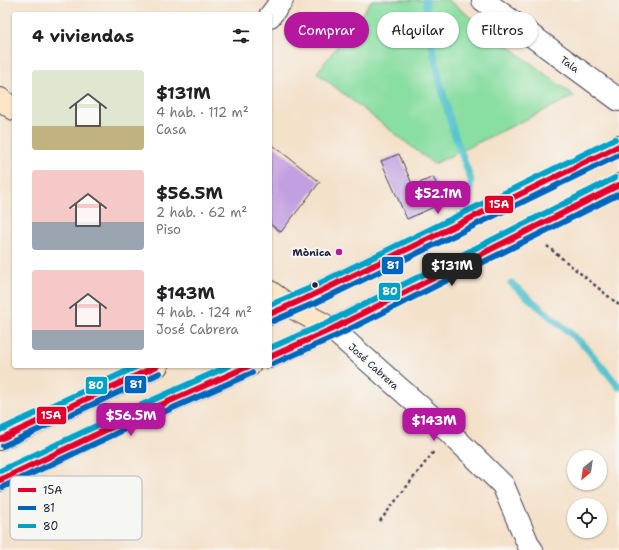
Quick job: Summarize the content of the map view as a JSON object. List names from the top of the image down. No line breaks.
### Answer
{"streets":{"street":["Tala","José Cabrera"]},"places":["Mònica"],"lines":["transit line 80","transit line 15A","transit line 81"],"legend":["15A","81","80"],"north":"bottom left","page":{"chip":["Comprar","Alquilar","Filtros"],"heading":"4 viviendas","list":[{"name":"$131M","note":"4 hab. · 112 m² · Casa"},{"name":"$56.5M","note":"2 hab. · 62 m² · Piso"},{"name":"$143M","note":"4 hab. · 124 m² · José Cabrera"}],"price":["$52.1M","$131M","$56.5M","$143M"]}}
